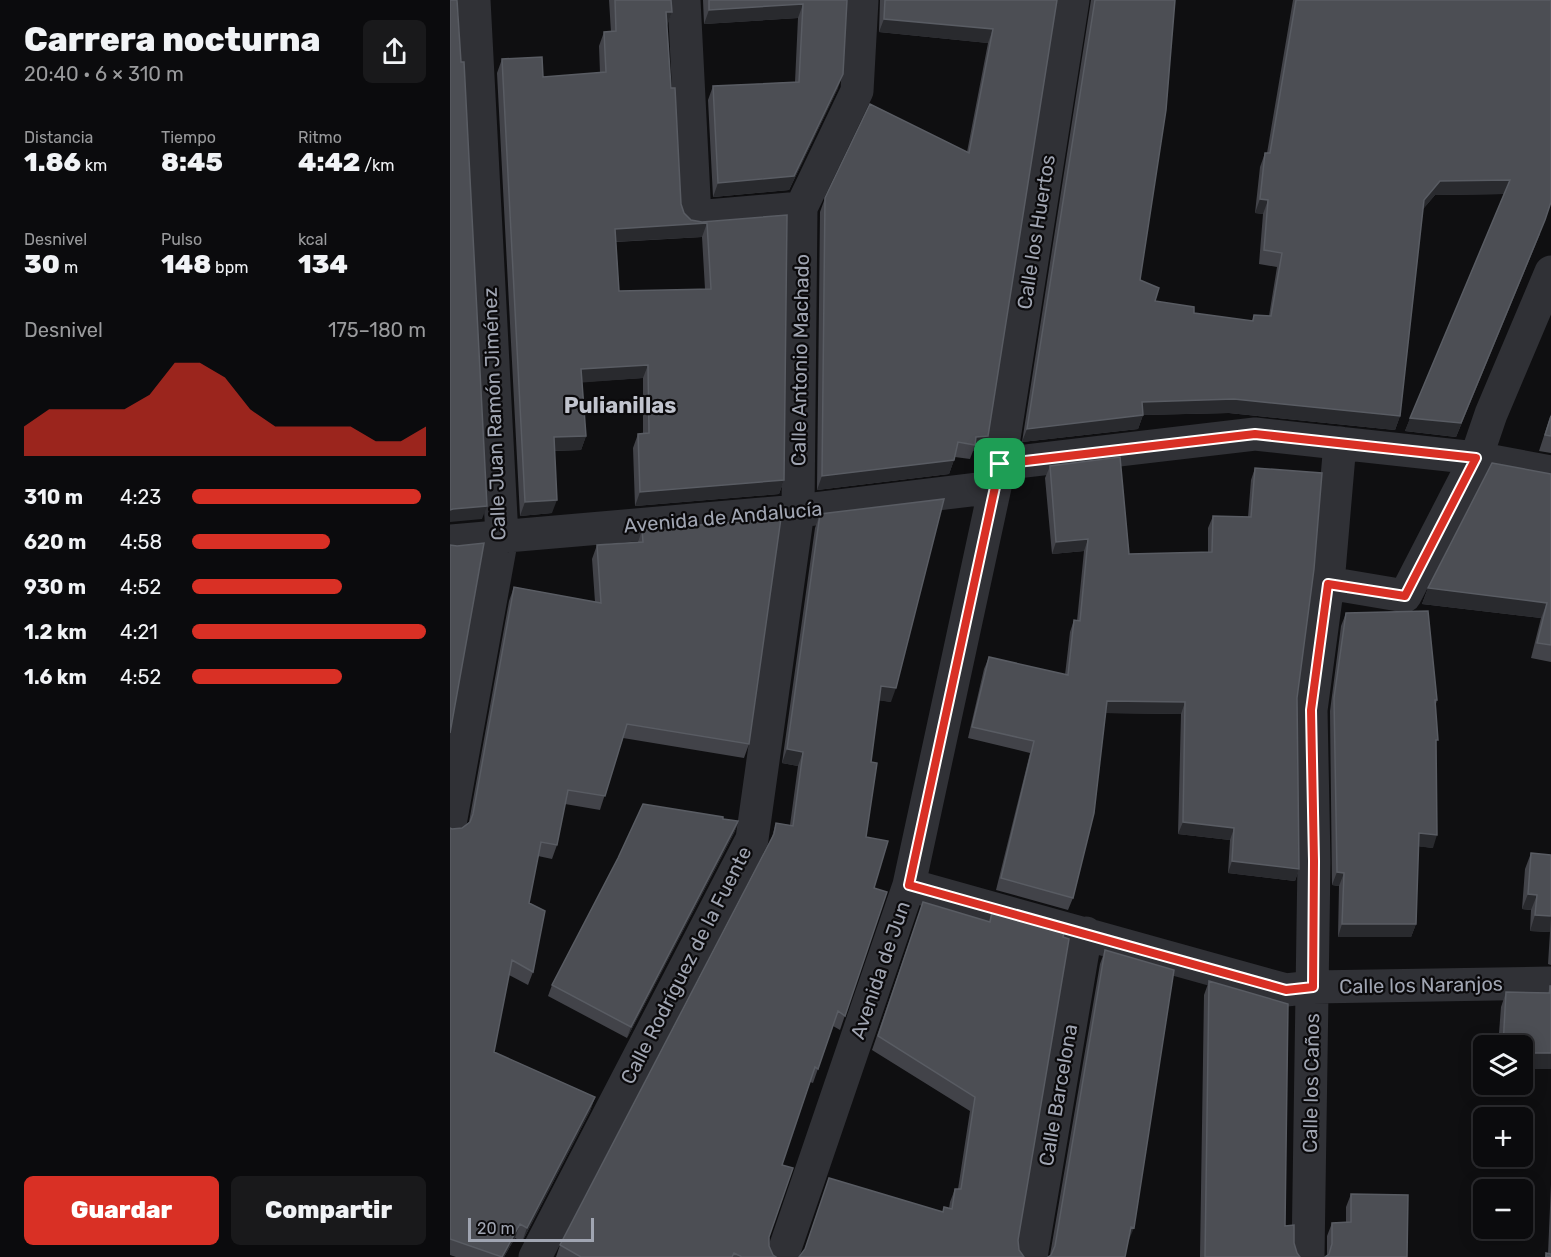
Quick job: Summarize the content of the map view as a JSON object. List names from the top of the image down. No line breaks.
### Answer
{"streets":{"street":["Calle los Huertos","Calle Antonio Machado","Calle Juan Ramón Jiménez","Avenida de Andalucía","Calle Rodríguez de la Fuente","Avenida de Jun","Calle los Naranjos","Calle los Caños","Calle Barcelona"]},"crossings":[["Calle los Huertos","Avenida de Andalucía"],["Calle los Huertos","Avenida de Jun"],["Calle Antonio Machado","Avenida de Andalucía"],["Calle Antonio Machado","Calle Rodríguez de la Fuente"],["Calle Juan Ramón Jiménez","Avenida de Andalucía"],["Avenida de Andalucía","Calle Rodríguez de la Fuente"],["Avenida de Andalucía","Avenida de Jun"],["Avenida de Andalucía","Calle los Caños"],["Avenida de Jun","Calle los Naranjos"],["Calle los Naranjos","Calle los Caños"],["Calle los Naranjos","Calle Barcelona"]],"districts":["Pulianillas"],"scale_bar":"20 m","page":{"heading":["Carrera nocturna","20:40 · 6 × 310 m"],"stats":[["Distancia","1.86 km"],["Tiempo","8:45"],["Ritmo","4:42 /km"],["Desnivel","30 m"],["Pulso","148 bpm"],["kcal","134"]],"chart":["Desnivel","175–180 m"],"list":[{"name":"310 m","note":"4:23"},{"name":"620 m","note":"4:58"},{"name":"930 m","note":"4:52"},{"name":"1.2 km","note":"4:21"},{"name":"1.6 km","note":"4:52"}],"map_buttons":["+","−"],"buttons":["Guardar","Compartir"],"scale":"20 m"}}
